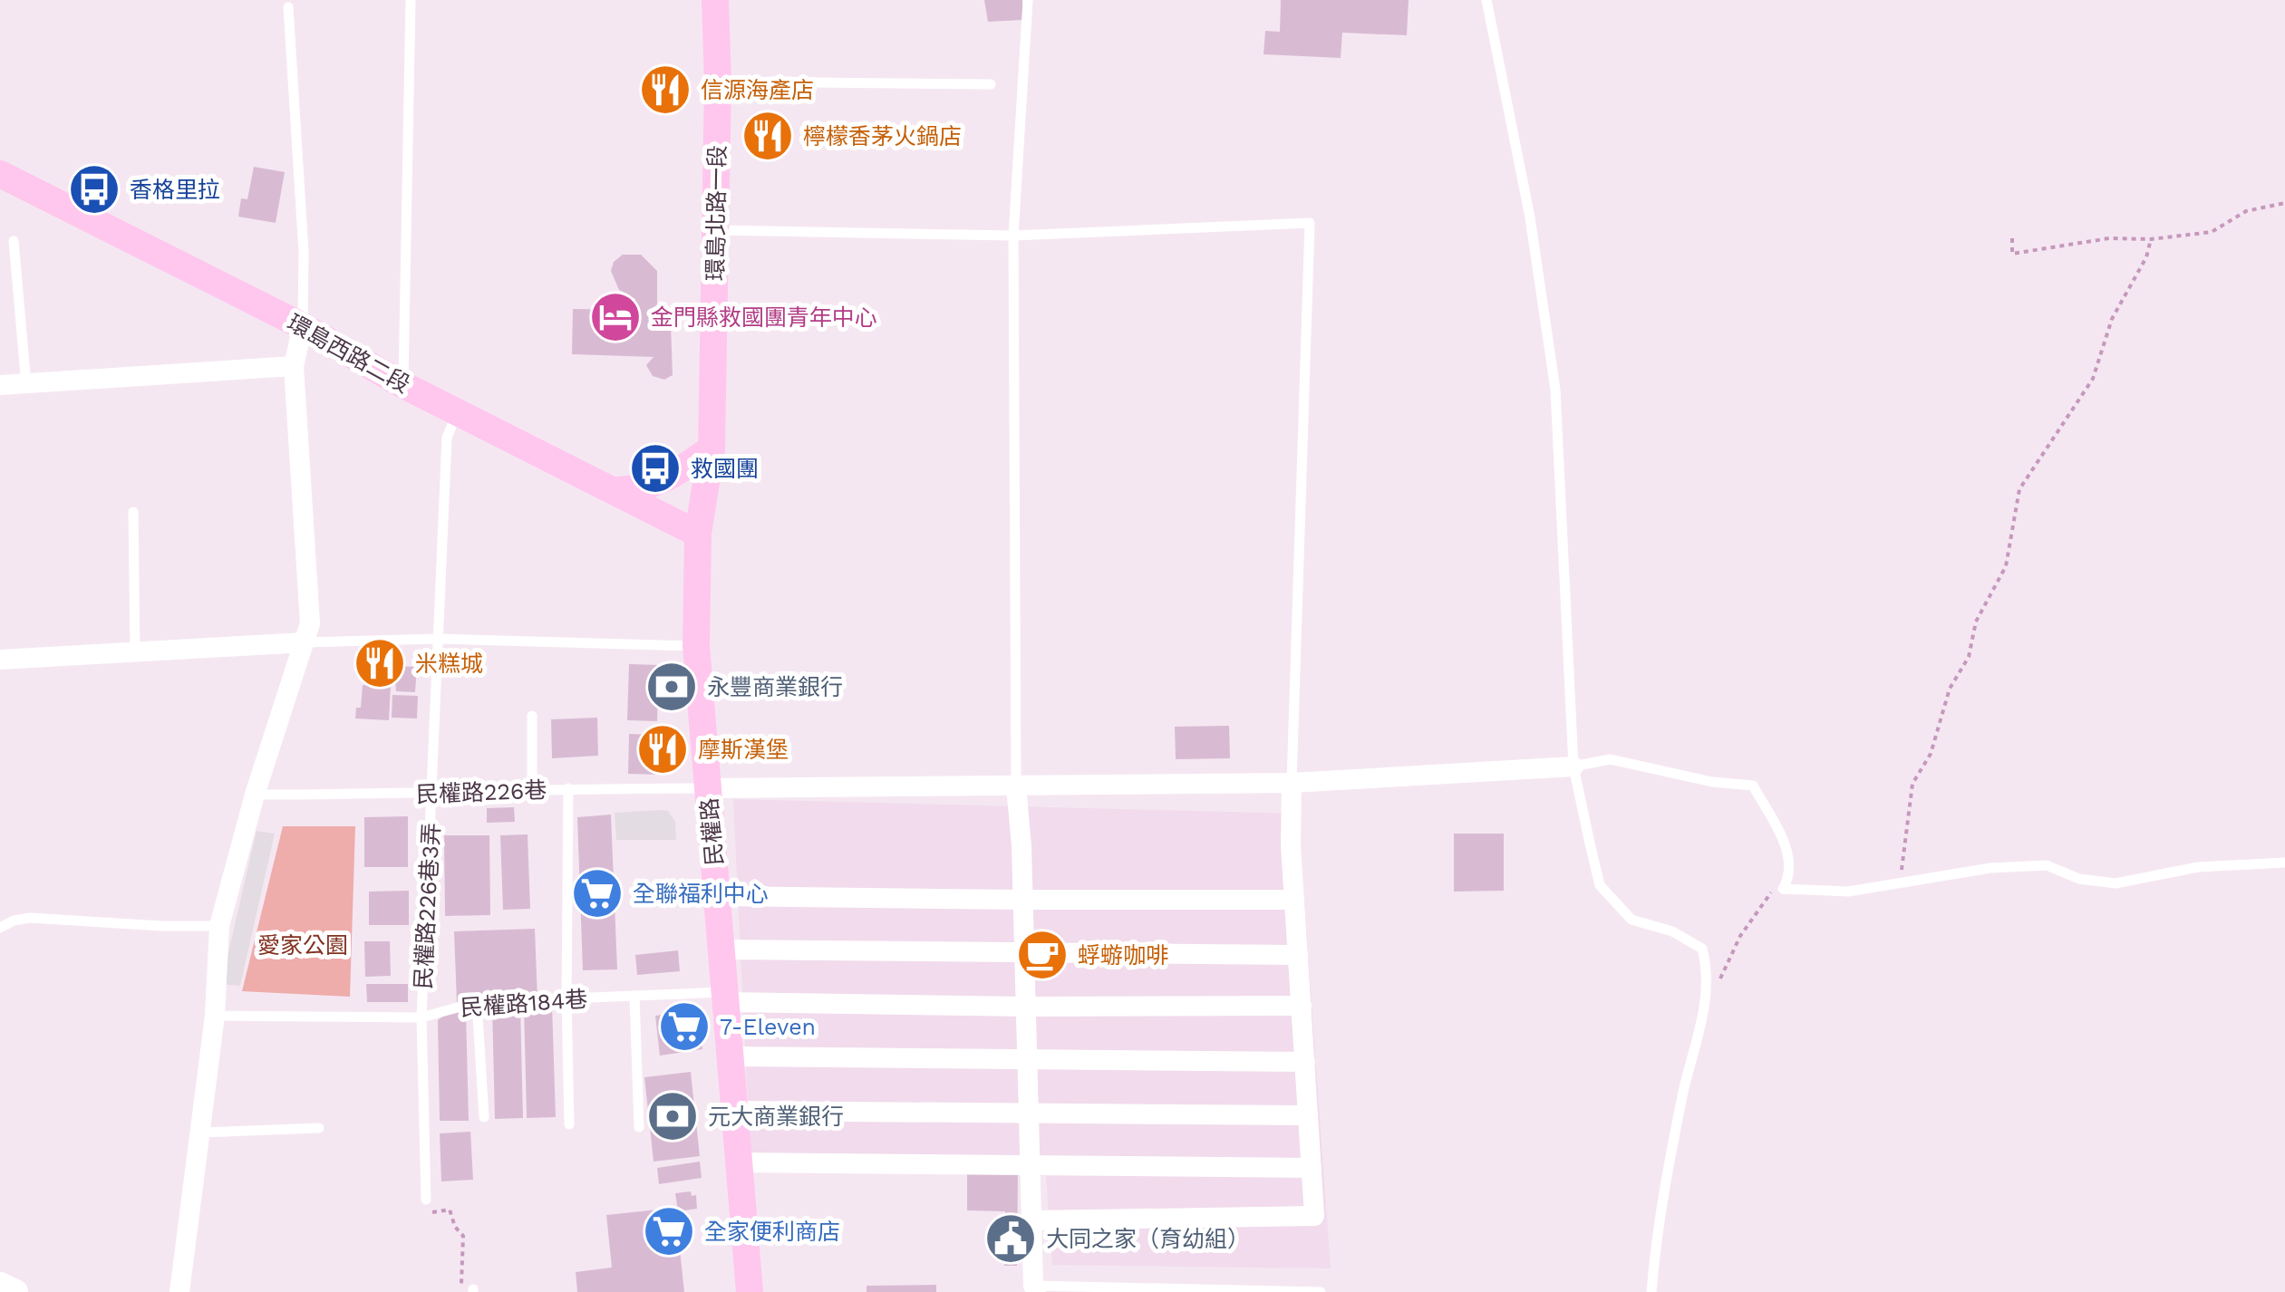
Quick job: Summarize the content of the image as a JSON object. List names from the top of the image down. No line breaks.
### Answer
{"streets":{"main road":["環島北路一段","環島西路二段","民權路"],"lane":["民權路226巷","民權路226巷3弄","民權路184巷"]},"crossings":[["環島北路一段","環島西路二段"],["環島北路一段","民權路"],["環島西路二段","民權路"],["環島西路二段","民權路226巷3弄"],["民權路226巷","民權路"],["民權路226巷","民權路226巷3弄"],["民權路","民權路184巷"],["民權路226巷3弄","民權路184巷"]],"parks":["愛家公園"],"places":{"restaurant":["信源海產店","檸檬香茅火鍋店","米糕城","摩斯漢堡"],"bus stop":["香格里拉","救國團"],"hotel":["金門縣救國團青年中心"],"bank":["永豐商業銀行","元大商業銀行"],"supermarket":["全聯福利中心","7-Eleven","全家便利商店"],"cafe":["蜉蝣咖啡"],"public building":["大同之家（育幼組）"]}}
